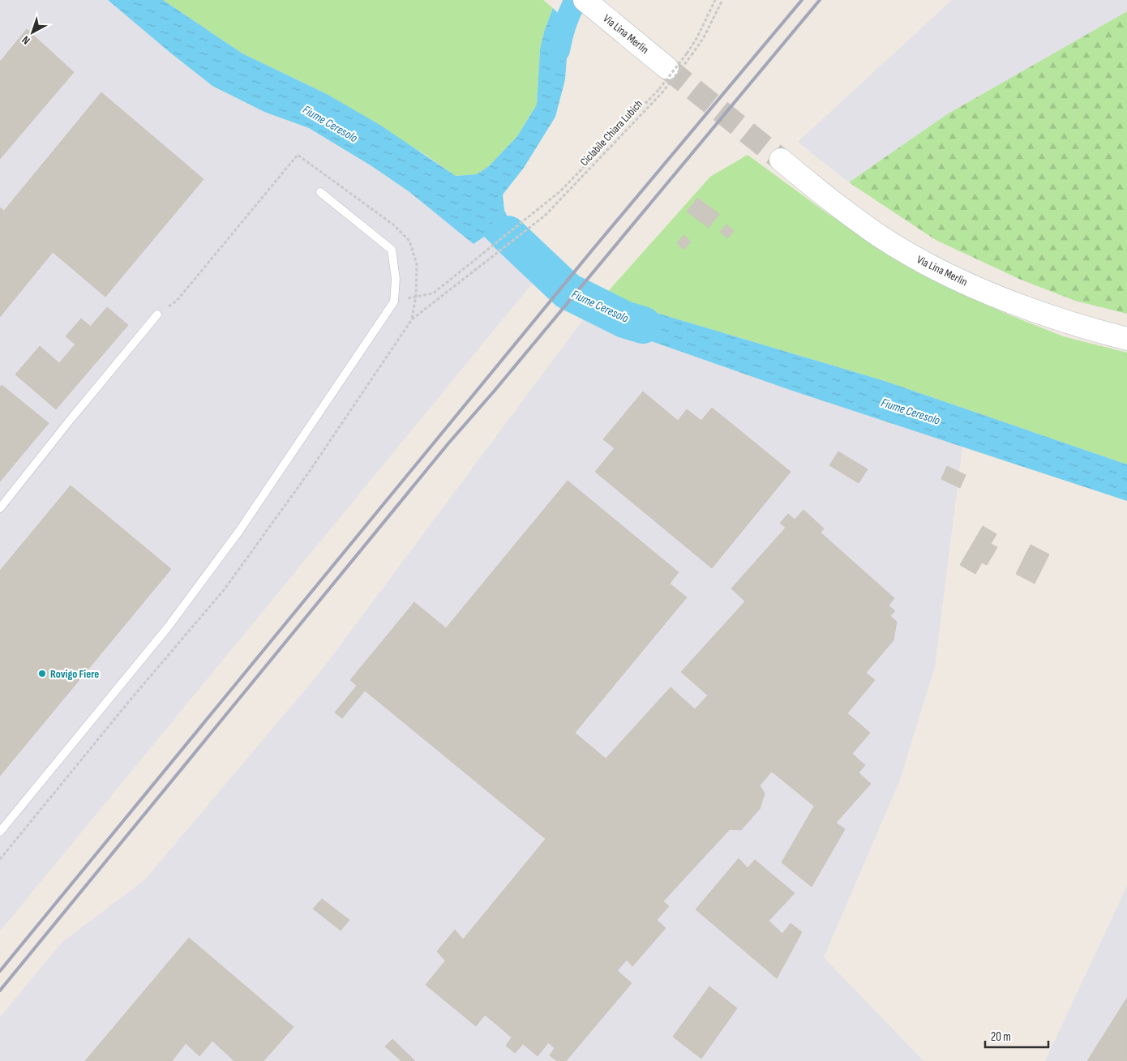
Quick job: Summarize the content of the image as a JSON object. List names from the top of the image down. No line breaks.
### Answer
{"streets":{"main road":["Via Lina Merlin"],"path":["Ciclabile Chiara Lubich"]},"water":["Fiume Ceresolo"],"places":["Rovigo Fiere"],"scale_bar":"20 m","north":"bottom left"}
